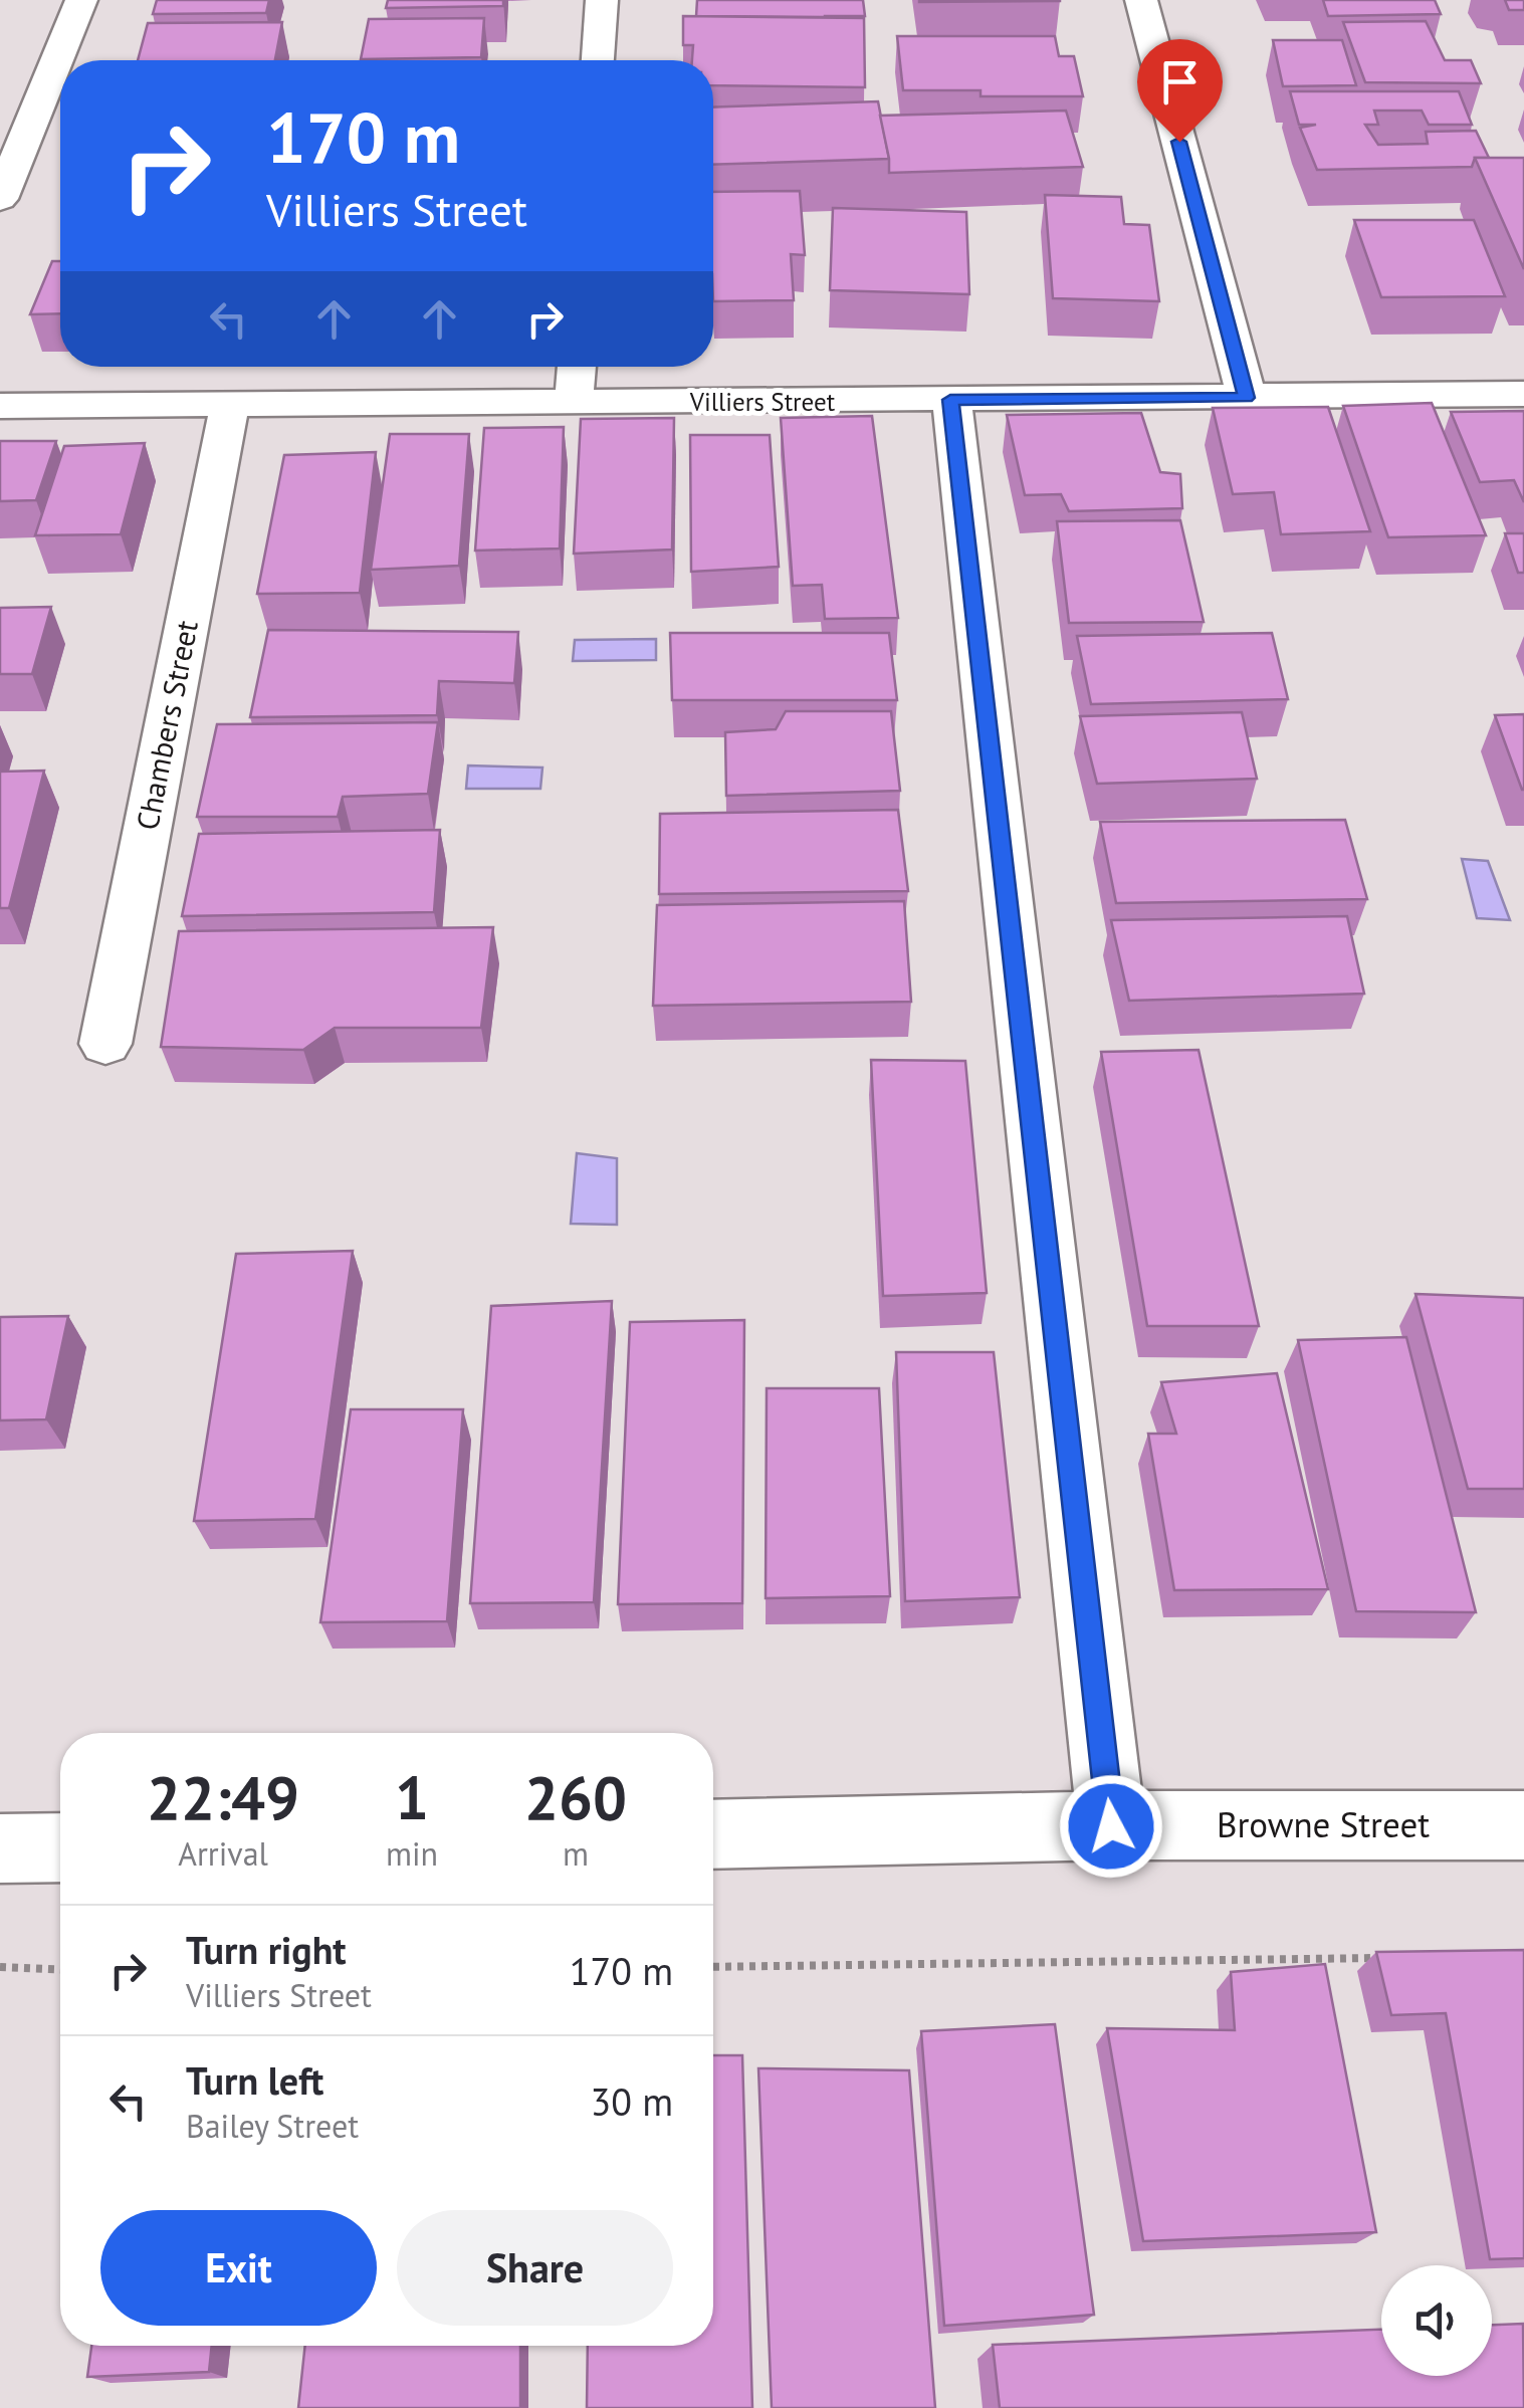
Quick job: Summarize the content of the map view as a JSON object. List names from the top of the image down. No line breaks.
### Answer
{"streets":{"street":["Villiers Street","Chambers Street","Browne Street"]},"crossings":[["Villiers Street","Chambers Street"]],"page":{"turn":["170 m","Villiers Street"],"eta":["22:49","Arrival","1","min","260","m"],"list":[{"name":"Turn right","note":"Villiers Street","value":"170 m"},{"name":"Turn left","note":"Bailey Street","value":"30 m"}],"buttons":["Exit","Share"]}}
